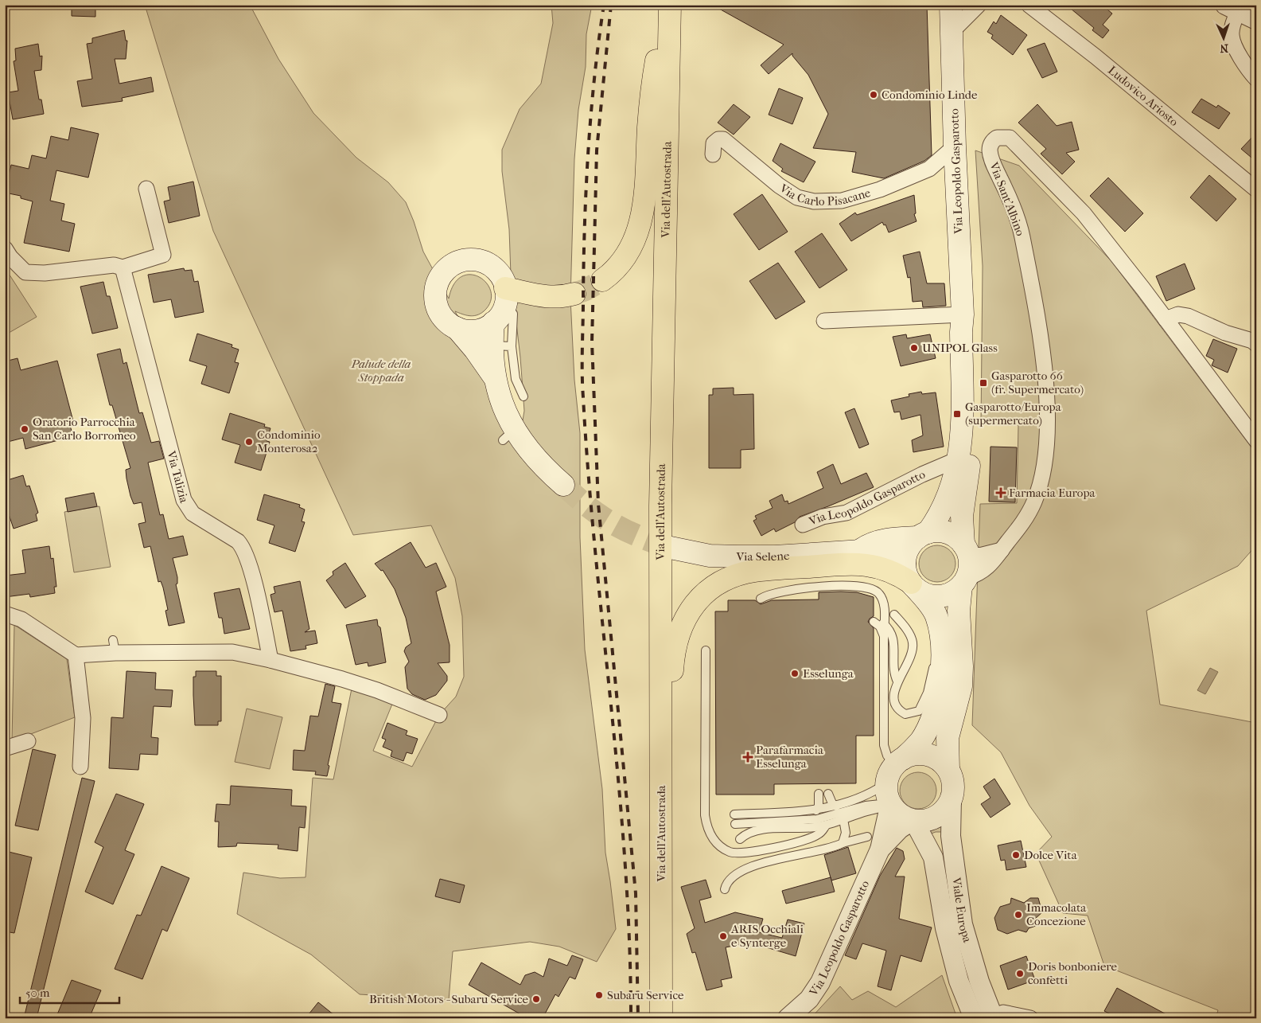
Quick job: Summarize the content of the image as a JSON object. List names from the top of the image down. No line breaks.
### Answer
{"streets":{"highway":["Via dell'Autostrada"],"main road":["Via Leopoldo Gasparotto","Via Selene"],"street":["Ludovico Ariosto","Via Carlo Pisacane","Via Sant'Albino","Via Talizia","Viale Europa"]},"crossings":[["Via Leopoldo Gasparotto","Via Carlo Pisacane"],["Via Leopoldo Gasparotto","Via Sant'Albino"],["Via Leopoldo Gasparotto","Via Selene"],["Via Leopoldo Gasparotto","Viale Europa"],["Via Sant'Albino","Via Selene"]],"parks":["Palude della Stoppada"],"places":{"other":["Condominio Linde","UNIPOL Glass","Oratorio Parrocchia San Carlo Borromeo","Condominio Monterosa2","Esselunga","Dolce Vita","Immacolata Concezione","ARIS Occhiali e Synterge","Doris bonboniere confetti","Subaru Service","British Motors - Subaru Service"],"transit":["Gasparotto 66 (fr. Supermercato)","Gasparotto/Europa (supermercato)"],"health":["Farmacia Europa","Parafarmacia Esselunga"]},"scale_bar":"50 m","north":"bottom"}
